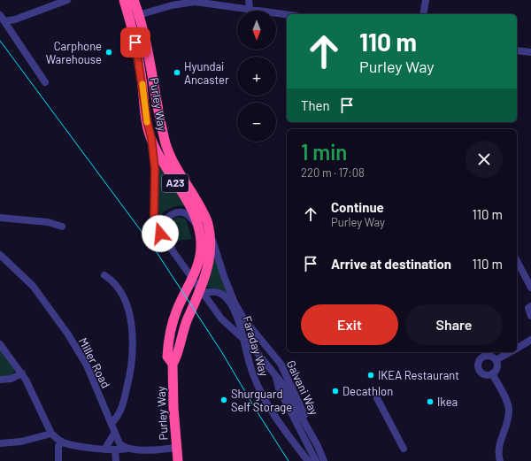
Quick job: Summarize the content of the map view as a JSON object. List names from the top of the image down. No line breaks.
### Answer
{"streets":{"highway":["Purley Way","A23"],"street":["Faraday Way","Miller Road","Galvani Way"]},"crossings":[["Purley Way","Faraday Way"],["Purley Way","Galvani Way"]],"places":["Carphone Warehouse","Hyundai Ancaster","IKEA Restaurant","Decathlon","Shurguard Self Storage","Ikea"],"north":"bottom","page":{"map_buttons":["+","−"],"turn":["110 m","Purley Way"],"then":"Then","heading":["1 min","220 m · 17:08"],"list":[{"name":"Continue","note":"Purley Way","value":"110 m"},{"name":"Arrive at destination","value":"110 m"}],"buttons":["Exit","Share"]}}
